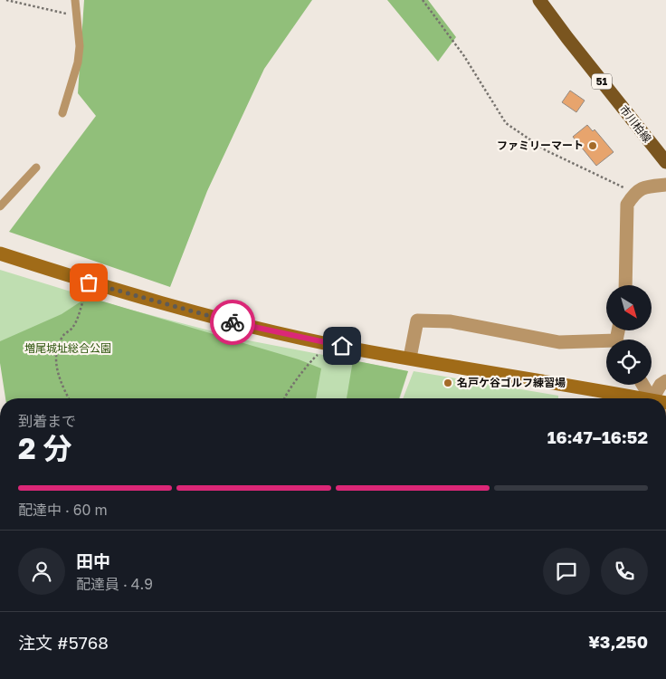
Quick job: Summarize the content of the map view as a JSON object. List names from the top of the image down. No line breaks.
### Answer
{"streets":{"main road":["51","市川柏線"]},"parks":["増尾城址総合公園"],"places":["ファミリーマート","名戸ケ谷ゴルフ練習場"],"north":"bottom right","page":{"heading":["2 分","到着まで","16:47–16:52"],"panel":["田中","配達員 · 4.9","注文 #5768","¥3,250"],"bar":"配達中 · 60 m"}}
